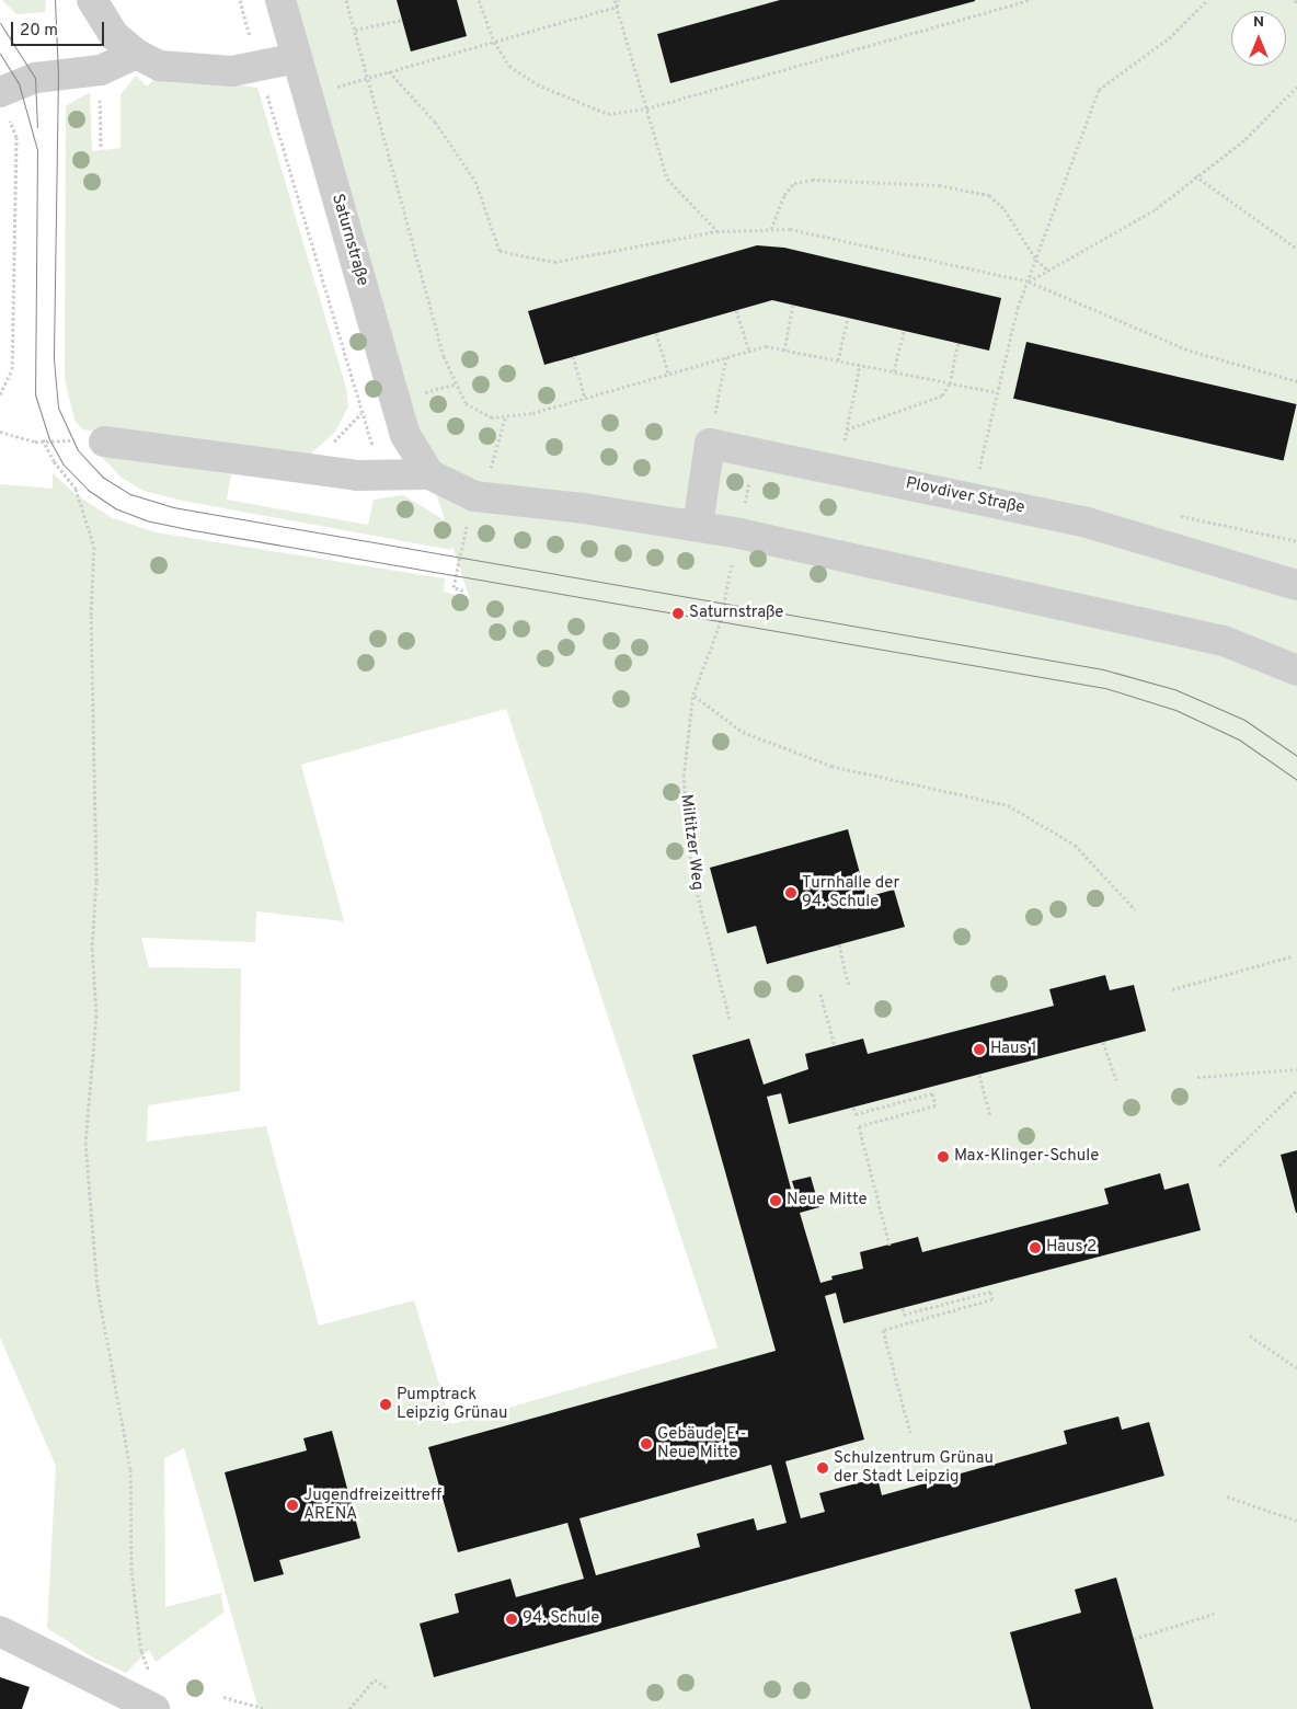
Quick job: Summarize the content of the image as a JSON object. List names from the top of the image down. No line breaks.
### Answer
{"streets":{"street":["Saturnstraße","Plovdiver Straße"],"path":["Miltitzer Weg"]},"places":["Saturnstraße","Turnhalle der 94. Schule","Haus 1","Max-Klinger-Schule","Neue Mitte","Haus 2","Pumptrack Leipzig Grünau","Gebäude E - Neue Mitte","Schulzentrum Grünau der Stadt Leipzig","Jugendfreizeittreff ARENA","94. Schule"],"scale_bar":"20 m","north":"top"}
